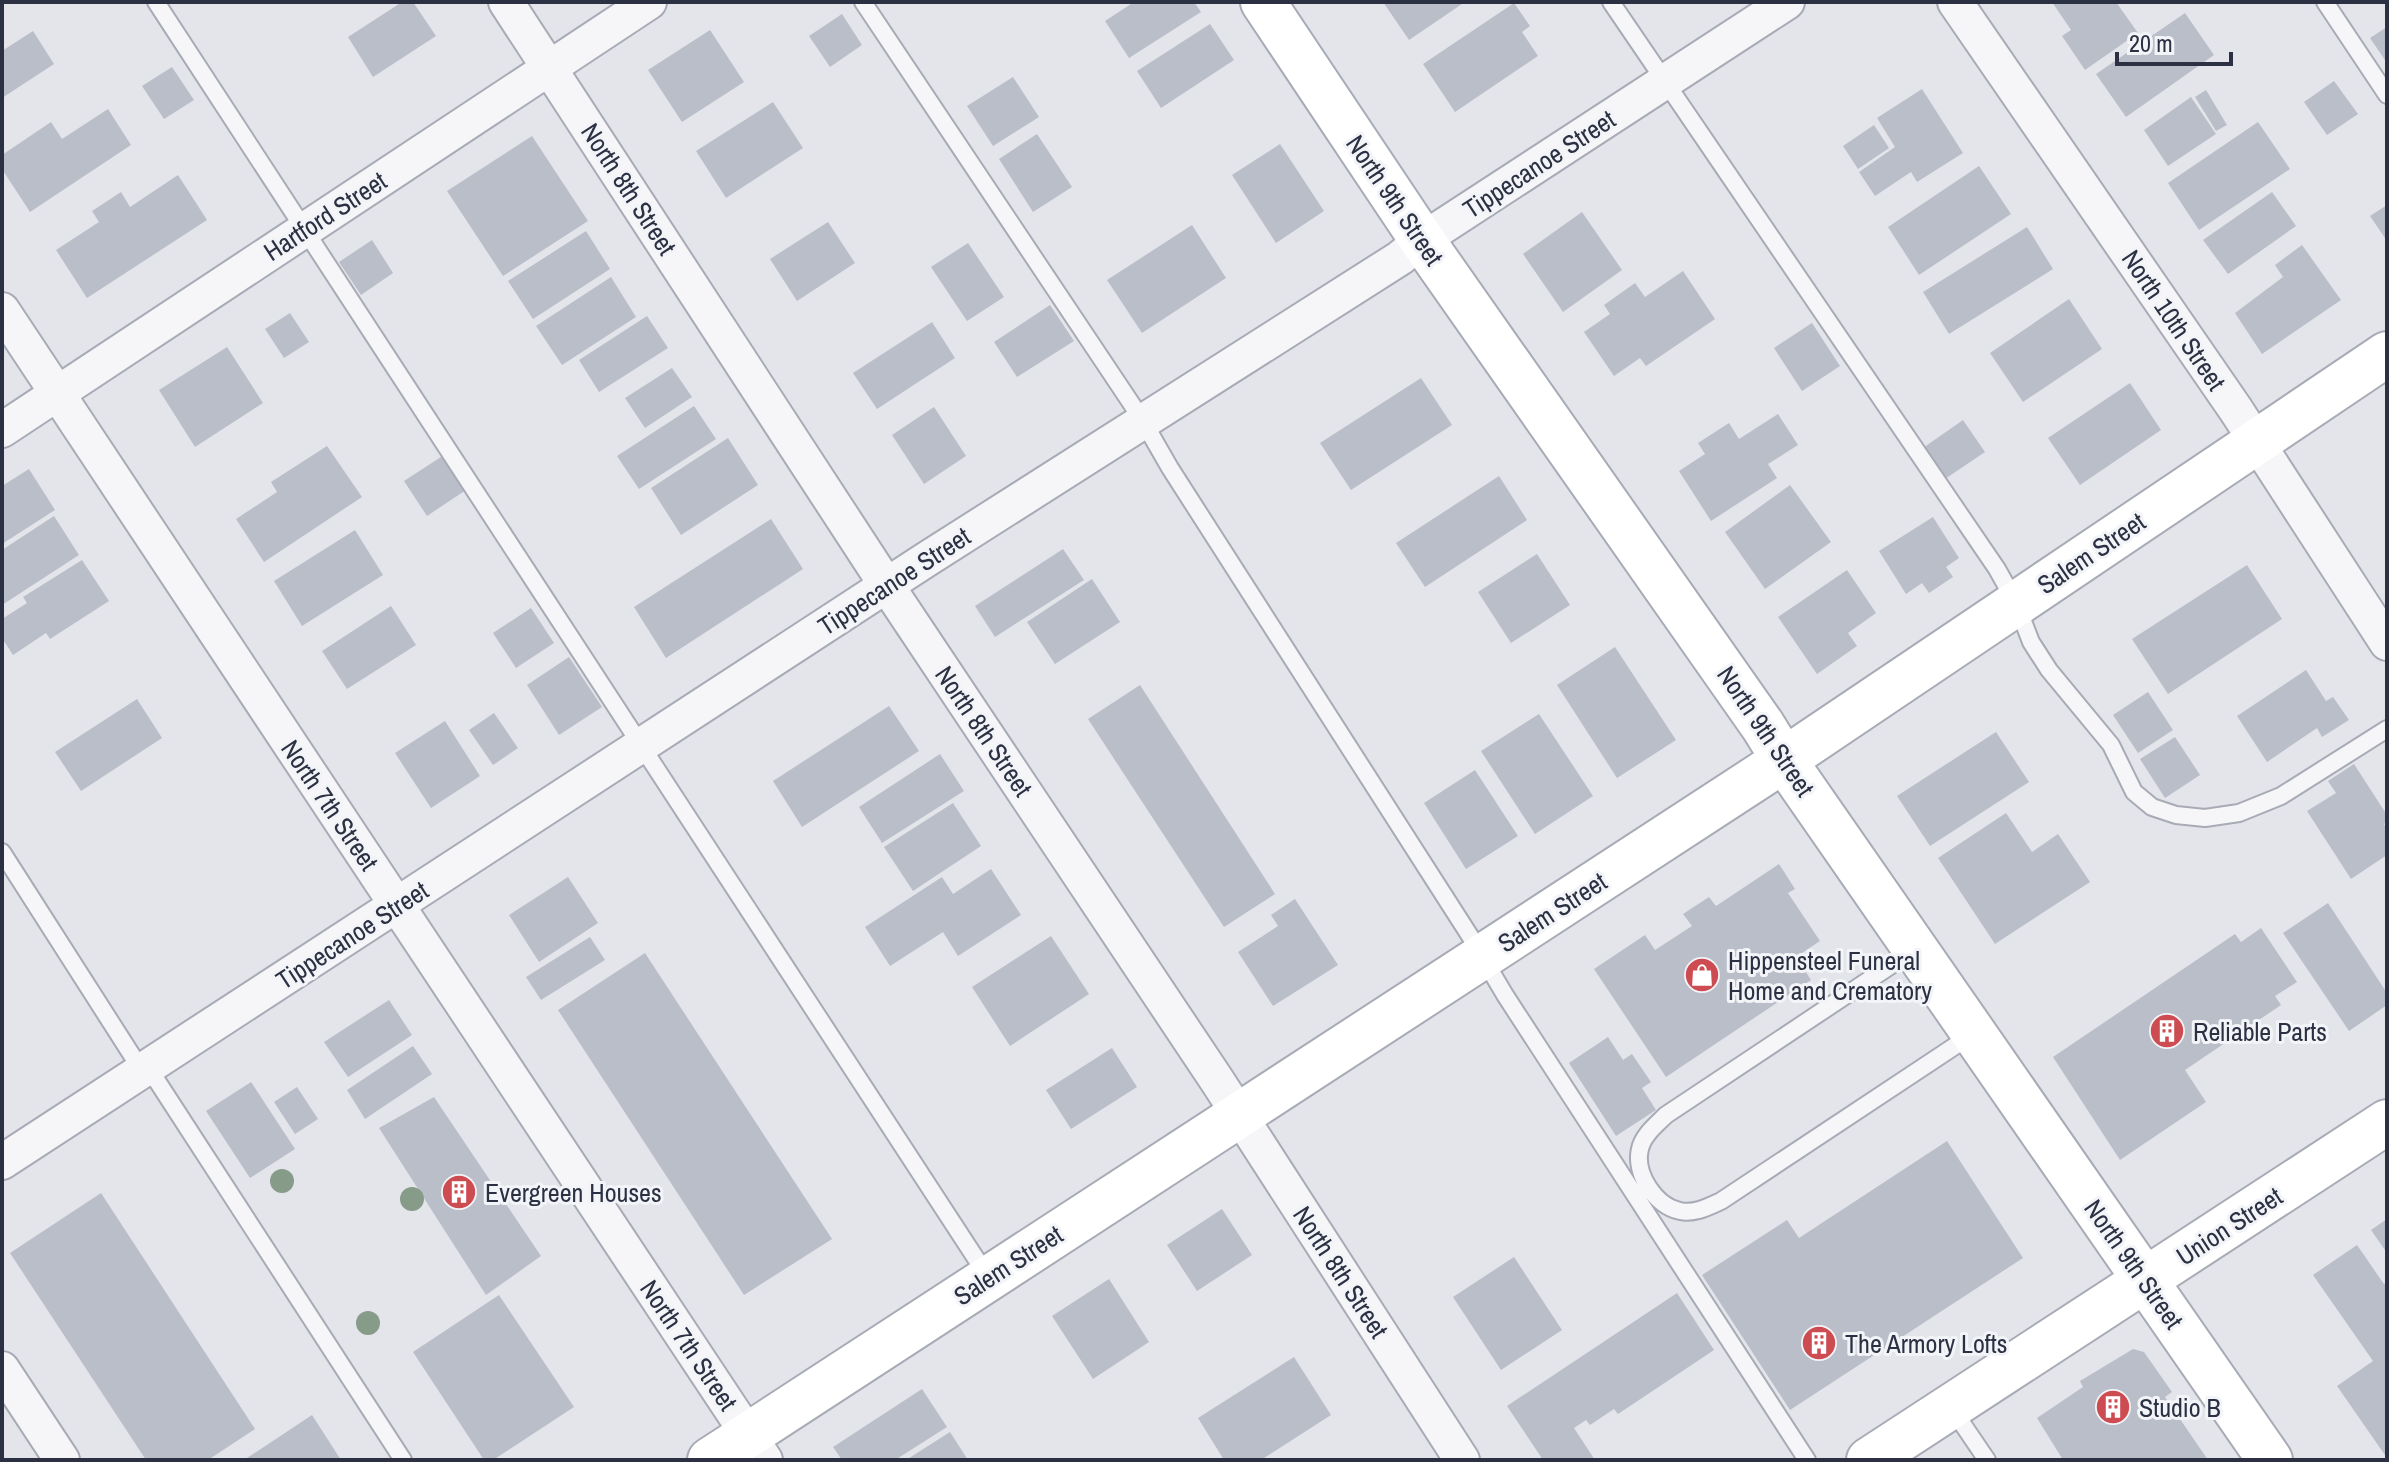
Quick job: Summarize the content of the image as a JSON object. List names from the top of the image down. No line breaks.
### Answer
{"streets":{"main road":["North 9th Street","Salem Street","Union Street"],"street":["Tippecanoe Street","North 8th Street","Hartford Street","North 10th Street","North 7th Street"]},"crossings":[["Tippecanoe Street","North 8th Street"],["Tippecanoe Street","North 9th Street"],["Tippecanoe Street","North 7th Street"],["North 8th Street","Hartford Street"],["North 8th Street","Salem Street"],["North 9th Street","Salem Street"],["North 9th Street","Union Street"],["Hartford Street","North 7th Street"],["North 10th Street","Salem Street"],["Salem Street","North 7th Street"]],"places":{"shop":["Hippensteel Funeral Home and Crematory"],"building":["Reliable Parts","Evergreen Houses","The Armory Lofts","Studio B"]},"scale_bar":"20 m"}
